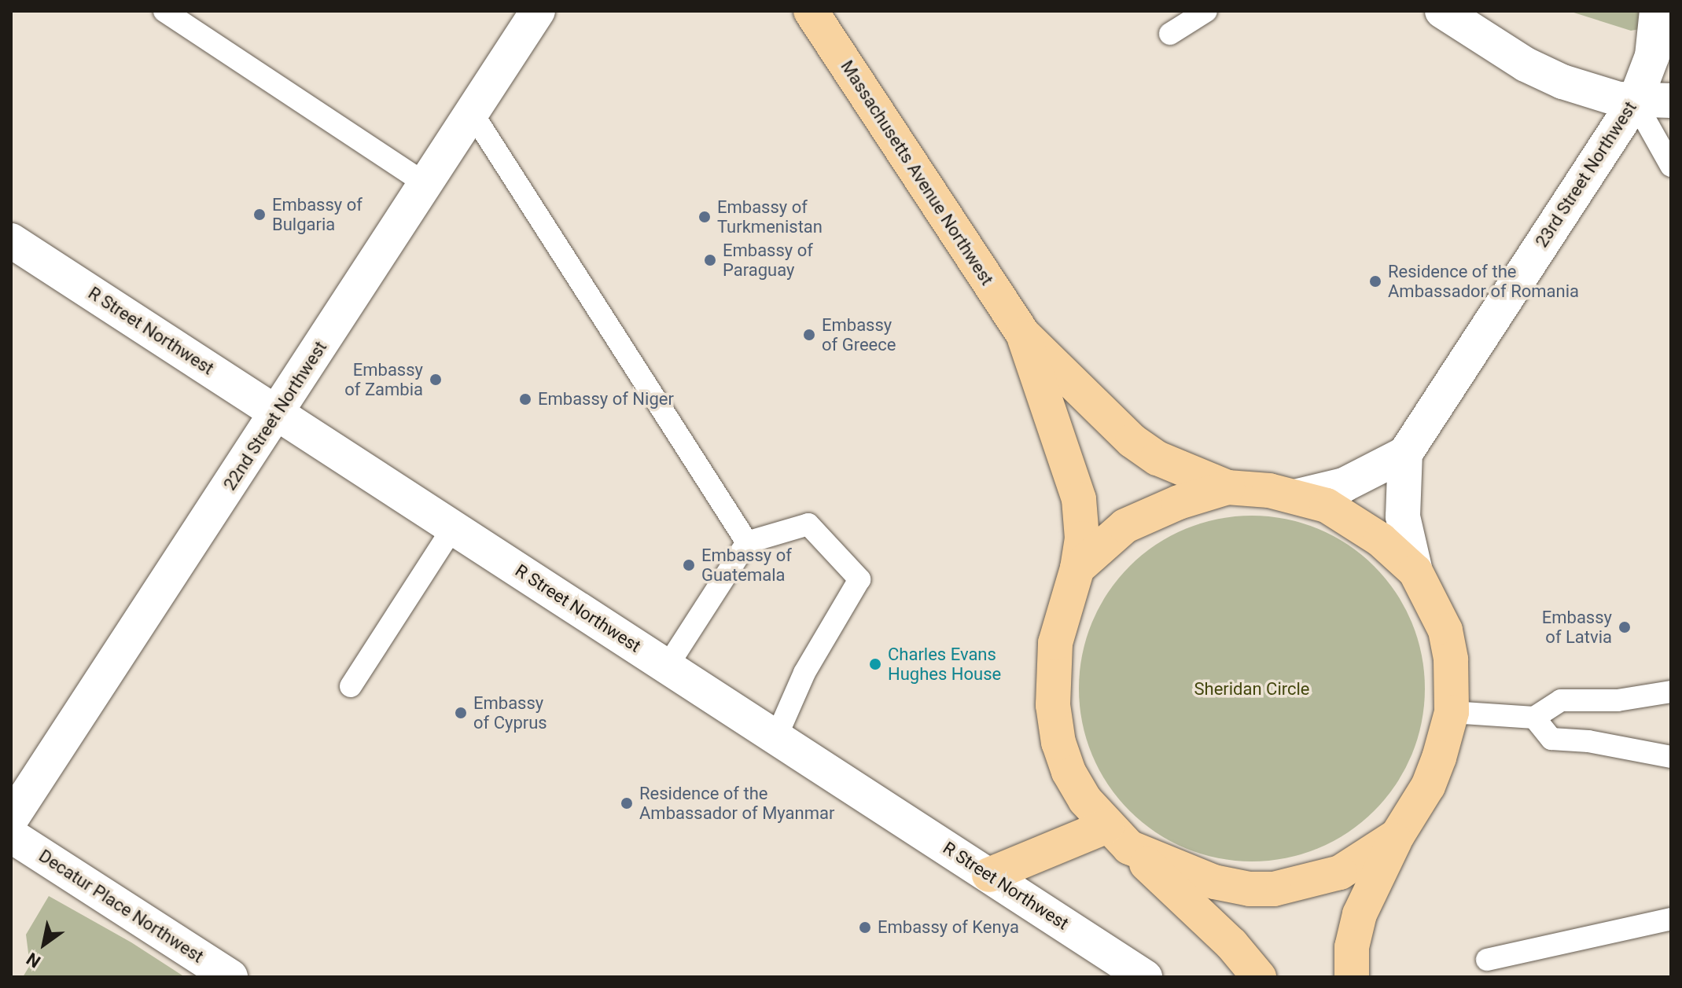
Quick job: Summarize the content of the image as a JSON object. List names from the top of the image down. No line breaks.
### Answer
{"streets":{"main road":["Massachusetts Avenue Northwest","23rd Street Northwest","R Street Northwest","22nd Street Northwest","Decatur Place Northwest"]},"crossings":[["R Street Northwest","22nd Street Northwest"]],"parks":["Sheridan Circle"],"places":["Embassy of Bulgaria","Embassy of Turkmenistan","Embassy of Paraguay","Residence of the Ambassador of Romania","Embassy of Greece","Embassy of Zambia","Embassy of Niger","Embassy of Guatemala","Embassy of Latvia","Charles Evans Hughes House","Embassy of Cyprus","Residence of the Ambassador of Myanmar","Embassy of Kenya"],"north":"bottom left"}
